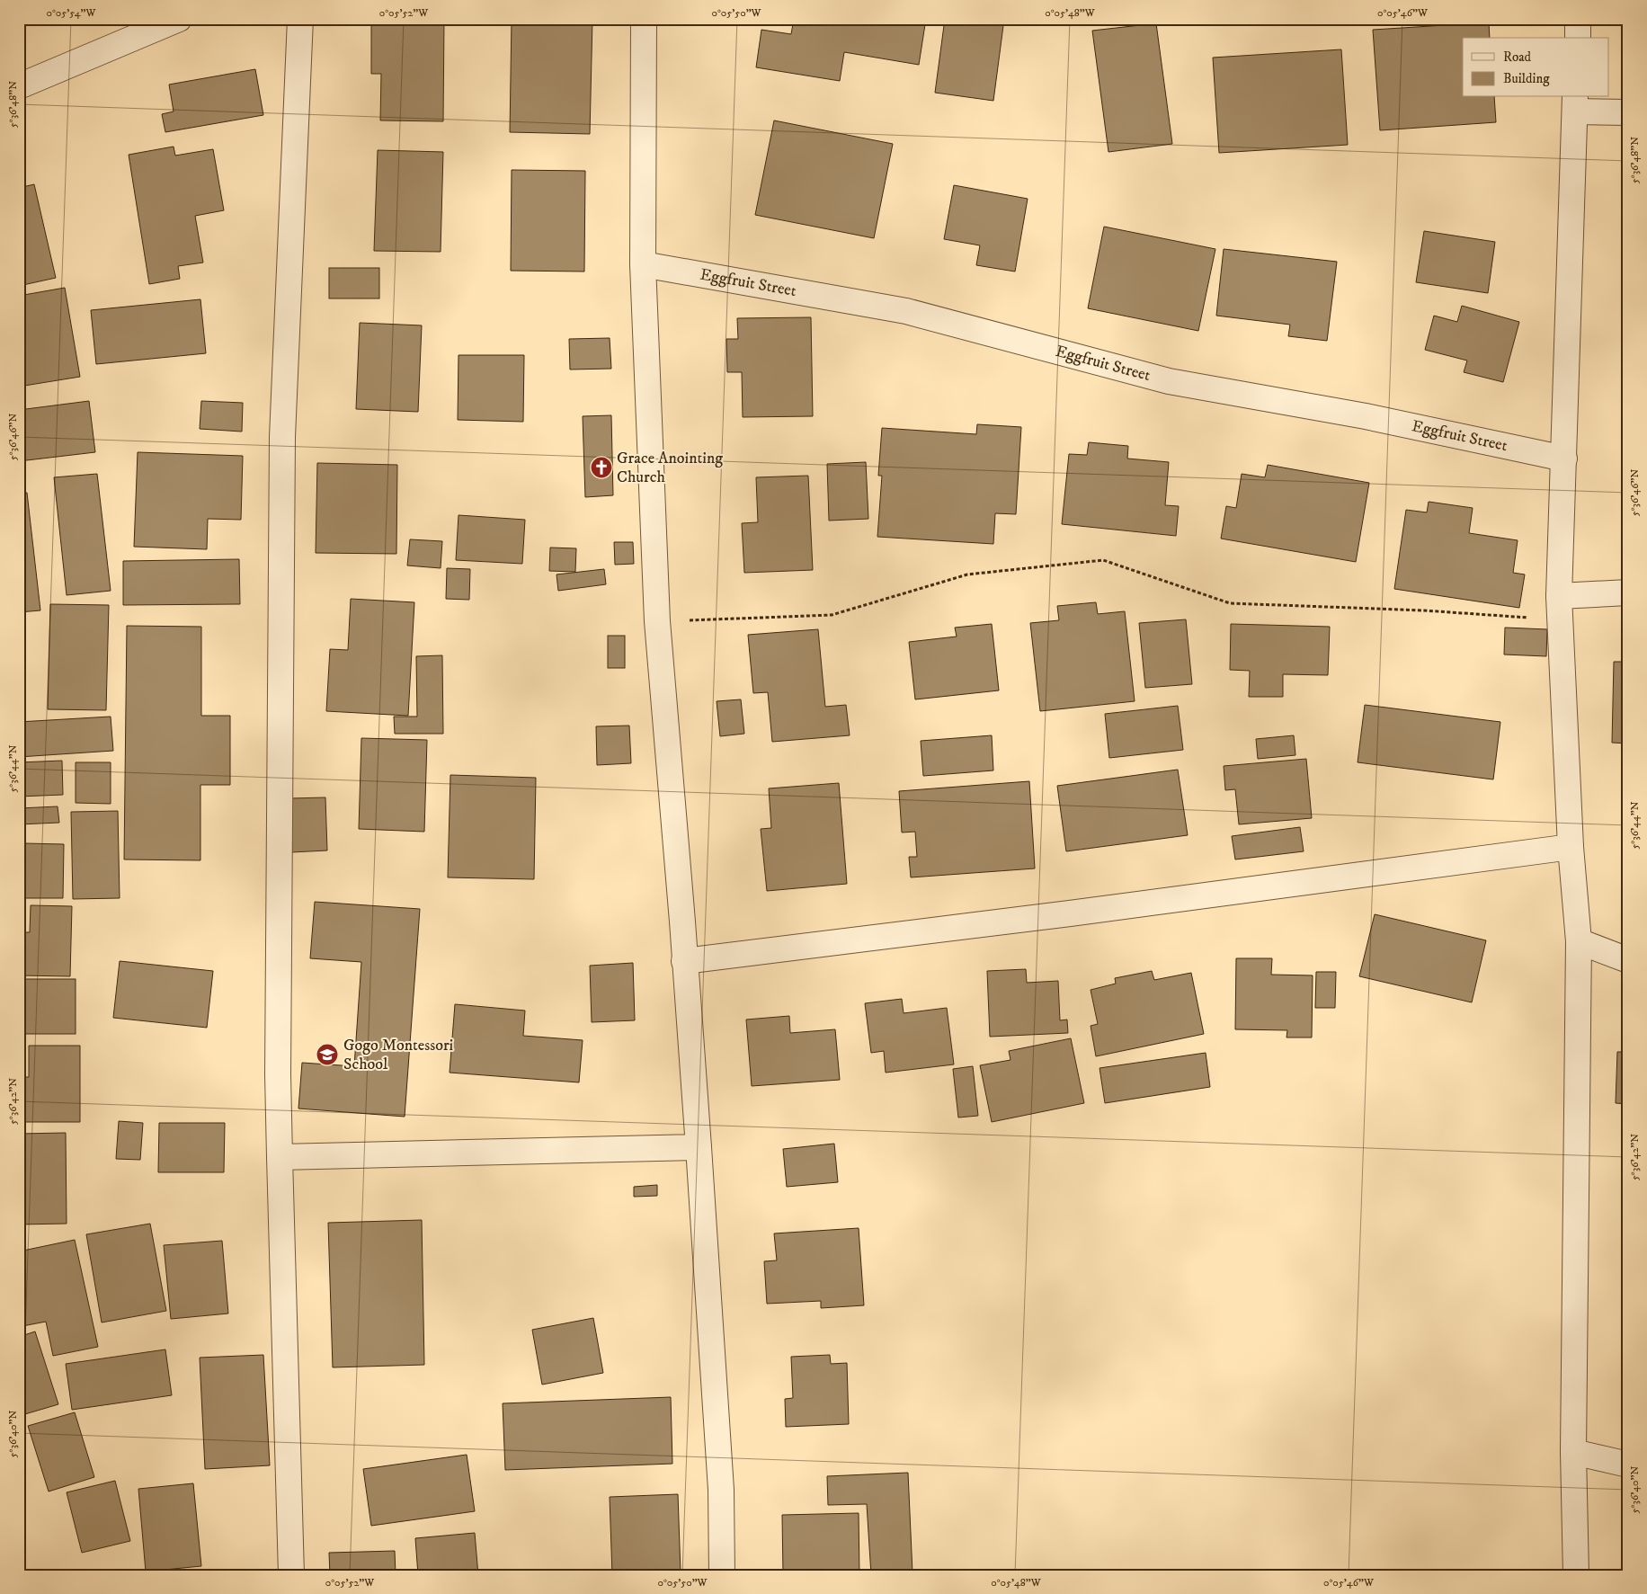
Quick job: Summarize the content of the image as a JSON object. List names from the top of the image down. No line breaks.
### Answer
{"streets":{"street":["Eggfruit Street"]},"places":{"church":["Grace Anointing Church"],"school or university":["Gogo Montessori School"]},"legend":["Road","Building"],"coordinates":["0°05'54\"W","0°05'52\"W","0°05'50\"W","0°05'48\"W","0°05'46\"W","5°36'48\"N","5°36'46\"N","5°36'44\"N","5°36'42\"N","5°36'40\"N"]}
